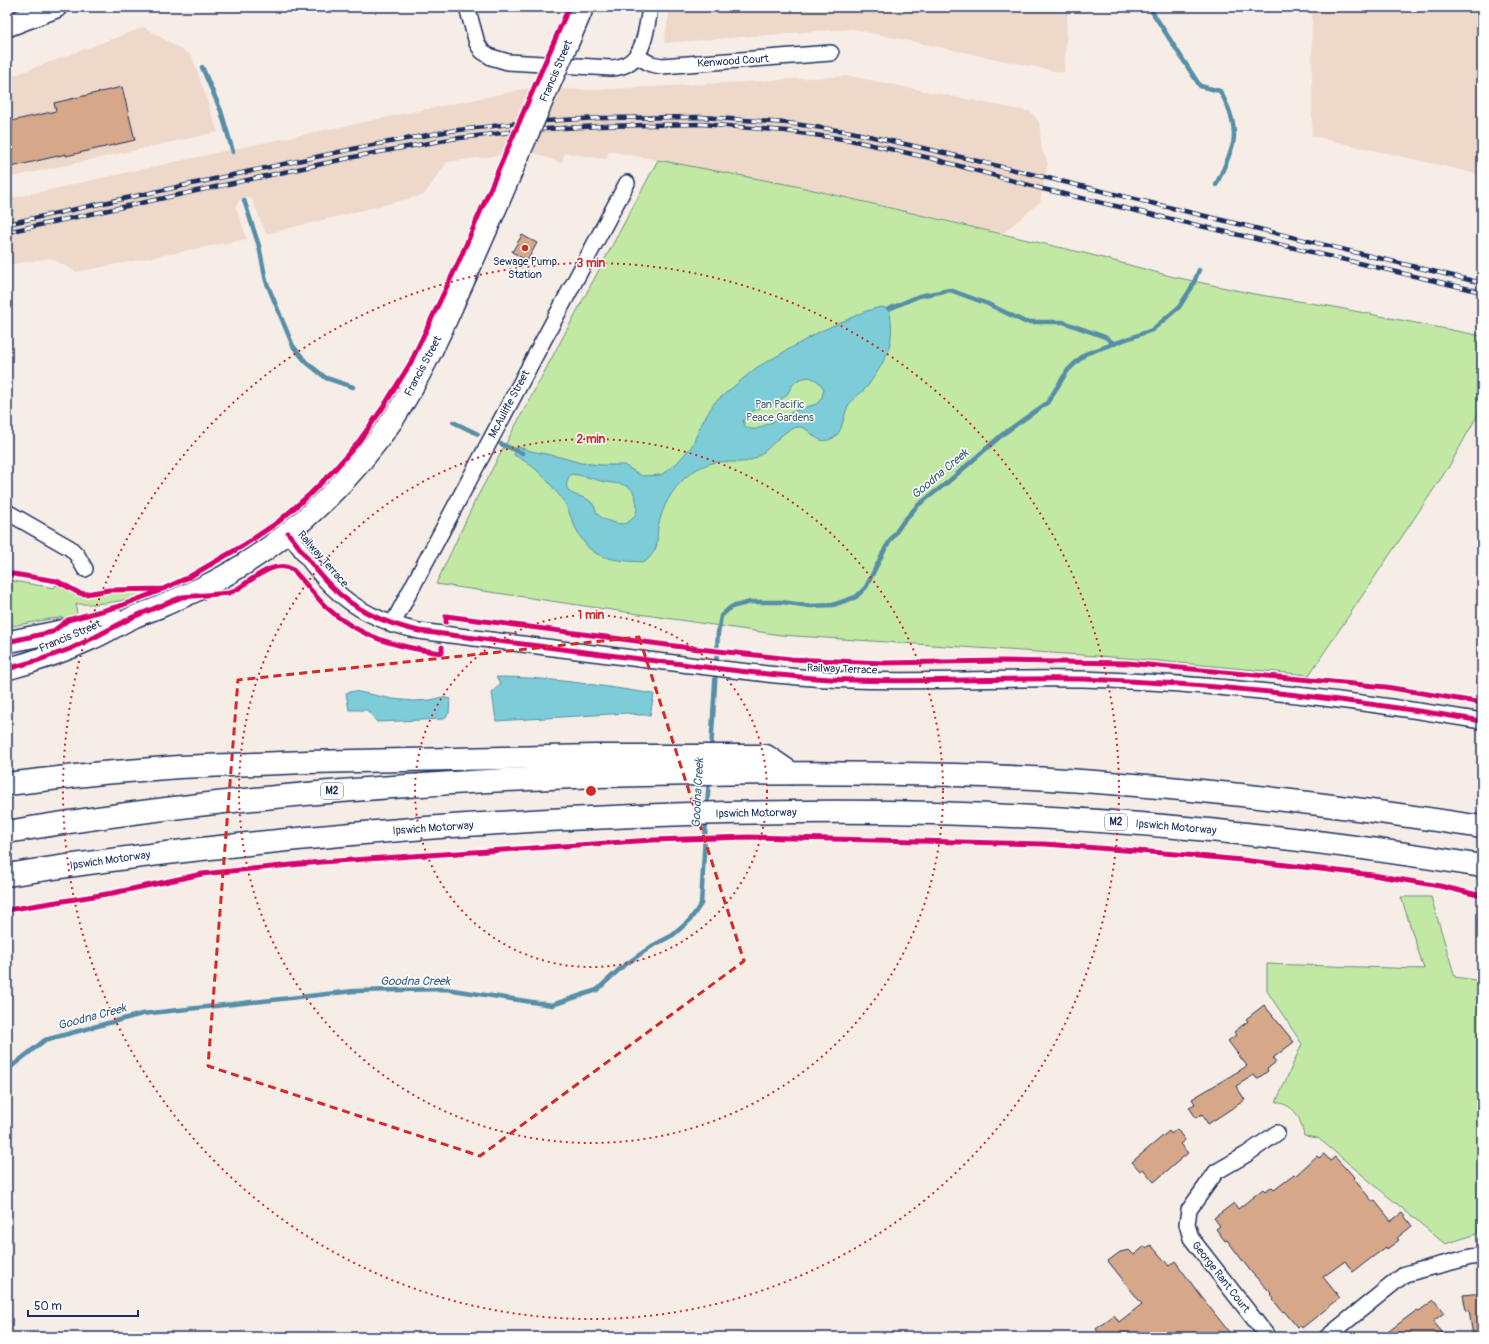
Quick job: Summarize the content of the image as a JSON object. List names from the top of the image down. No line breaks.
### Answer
{"streets":{"highway":["M2","Ipswich Motorway"],"main road":["Francis Street"],"street":["Kenwood Court","McAuliffe Street","Railway Terrace","George Rant Court"]},"crossings":[["Francis Street","Railway Terrace"],["McAuliffe Street","Railway Terrace"]],"water":["Goodna Creek"],"parks":["Pan Pacific Peace Gardens"],"places":["Sewage Pump Station"],"scale_bar":"50 m","rings":["3 min","2 min","1 min"]}
